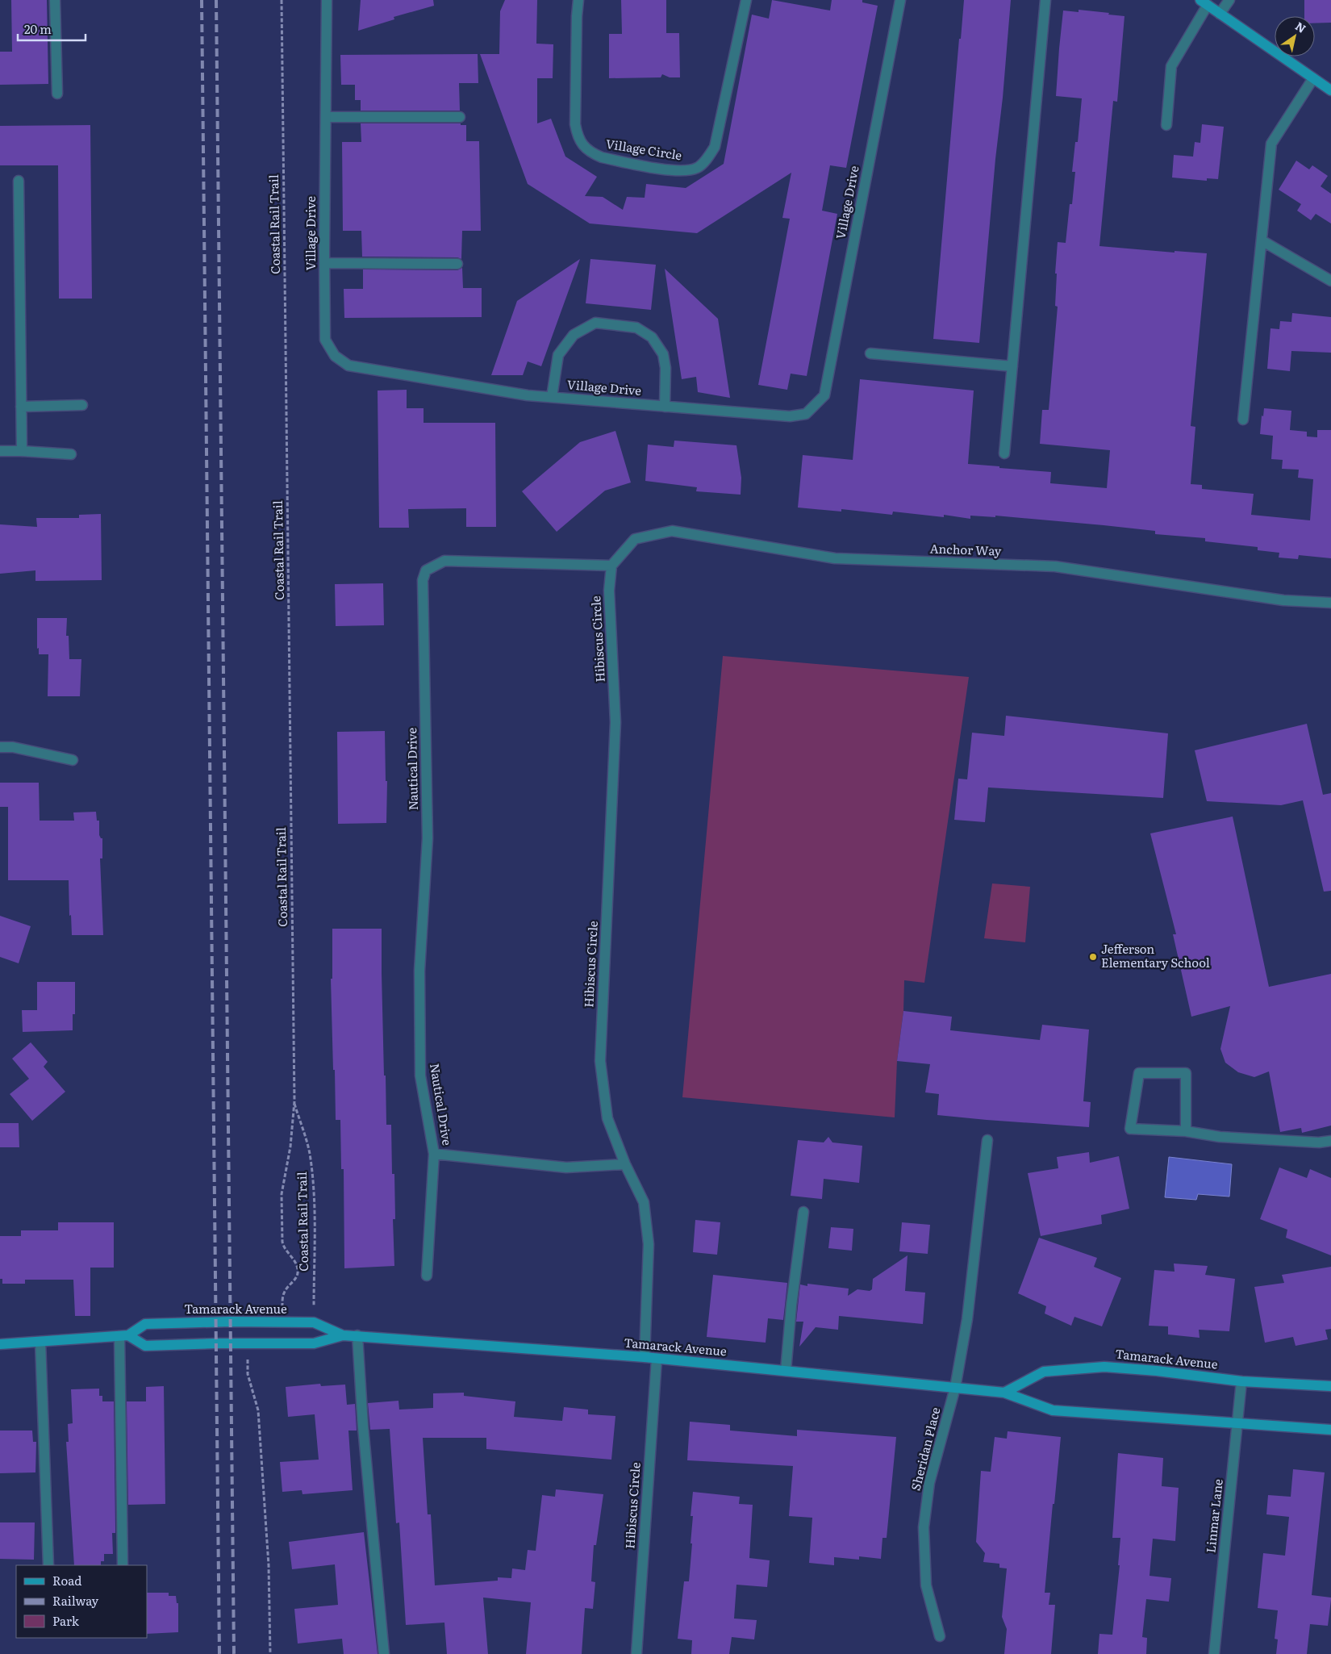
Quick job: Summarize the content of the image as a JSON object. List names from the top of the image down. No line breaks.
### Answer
{"streets":{"main road":["Tamarack Avenue"],"street":["Village Circle","Village Drive","Anchor Way","Hibiscus Circle","Nautical Drive","Sheridan Place","Linmar Lane"],"path":["Coastal Rail Trail"]},"crossings":[["Coastal Rail Trail","Tamarack Avenue"],["Anchor Way","Hibiscus Circle"],["Anchor Way","Nautical Drive"],["Hibiscus Circle","Nautical Drive"],["Hibiscus Circle","Tamarack Avenue"],["Tamarack Avenue","Sheridan Place"],["Tamarack Avenue","Linmar Lane"]],"places":["Jefferson Elementary School"],"legend":["Road","Railway","Park"],"scale_bar":"20 m","north":"top right"}
